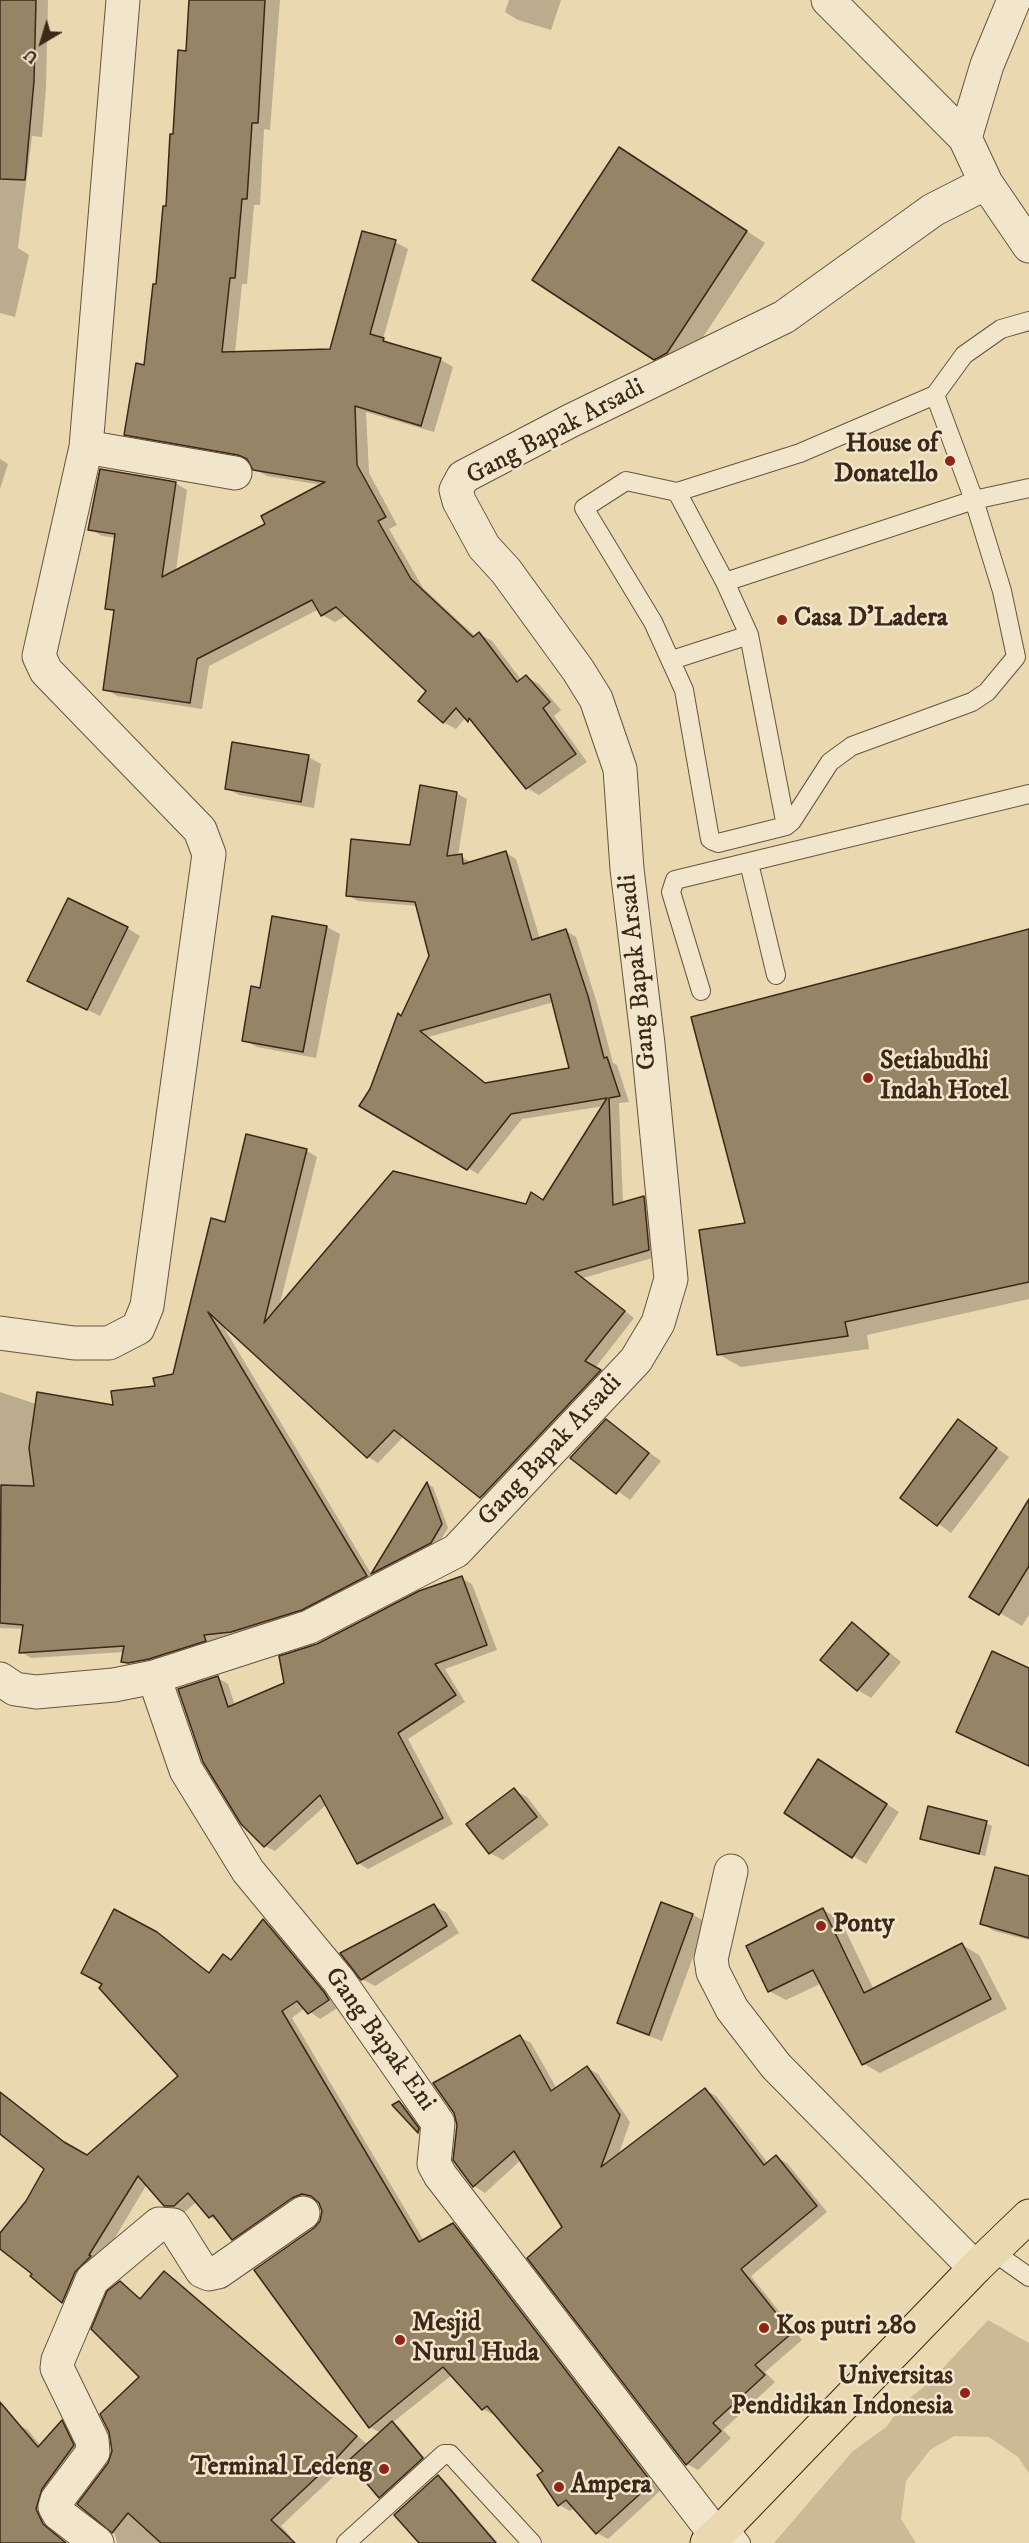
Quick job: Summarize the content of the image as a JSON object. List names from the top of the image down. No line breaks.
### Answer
{"streets":{"street":["Gang Bapak Arsadi","Gang Bapak Eni"]},"crossings":[["Gang Bapak Arsadi","Gang Bapak Eni"]],"places":["House of Donatello","Casa D'Ladera","Setiabudhi Indah Hotel","Ponty","Kos putri 280","Mesjid Nurul Huda","Universitas Pendidikan Indonesia","Terminal Ledeng","Ampera"],"north":"bottom left"}
